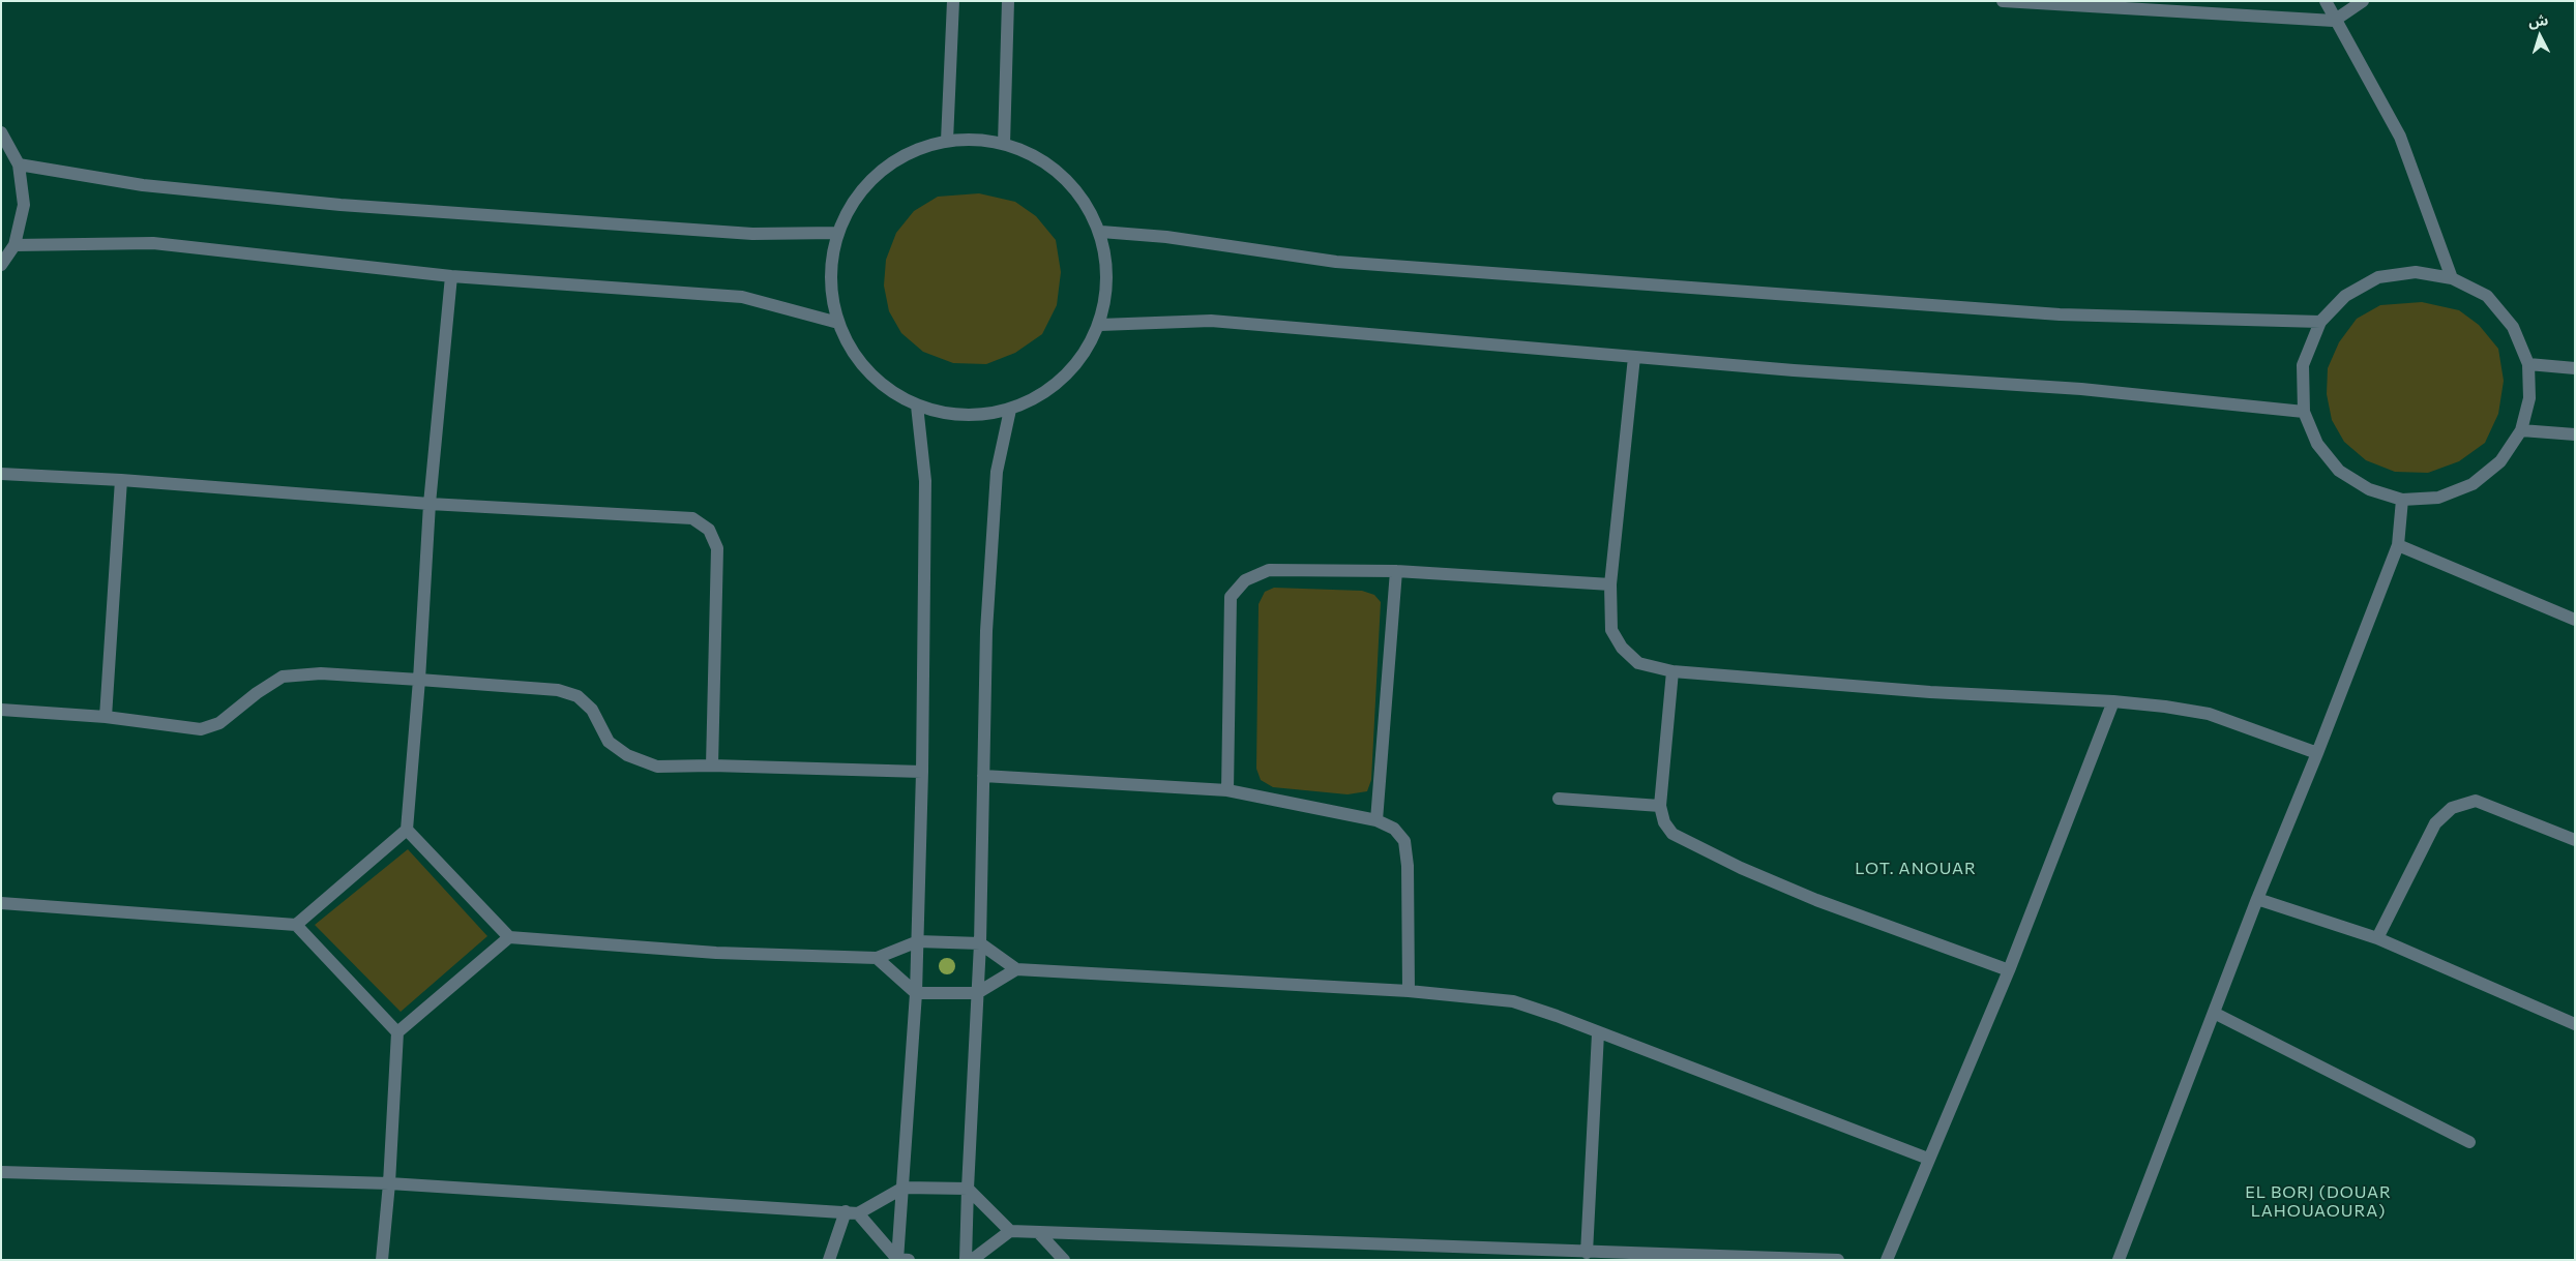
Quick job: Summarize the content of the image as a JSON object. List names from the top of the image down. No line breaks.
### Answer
{"districts":["LOT. ANOUAR","EL BORJ (DOUAR LAHOUAOURA)"],"north":"top"}
